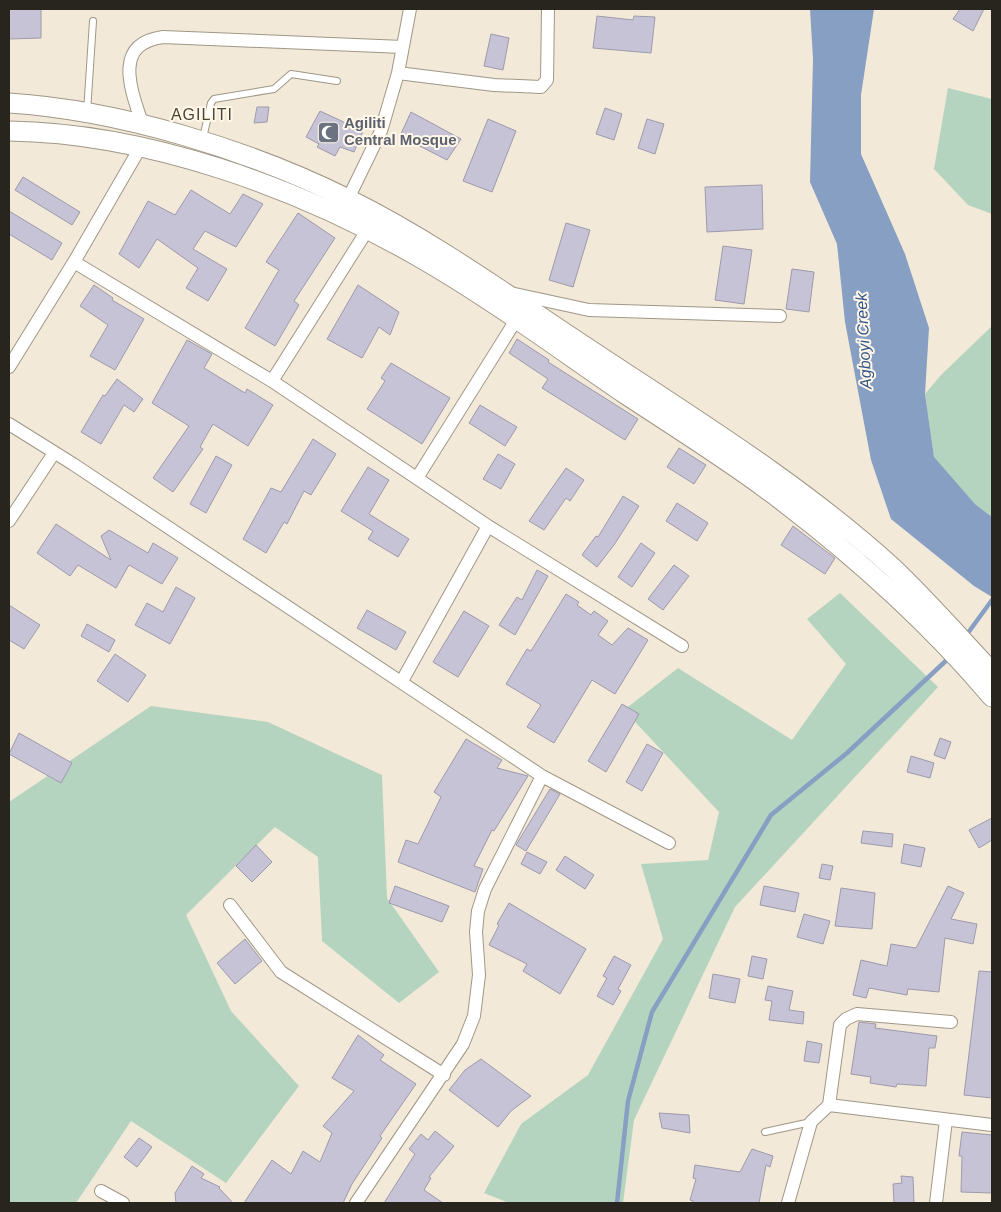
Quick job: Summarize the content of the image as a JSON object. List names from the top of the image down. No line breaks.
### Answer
{"districts":["AGILITI"],"water":["Agboyi Creek"],"places":{"mosque":["Agiliti Central Mosque"]}}
